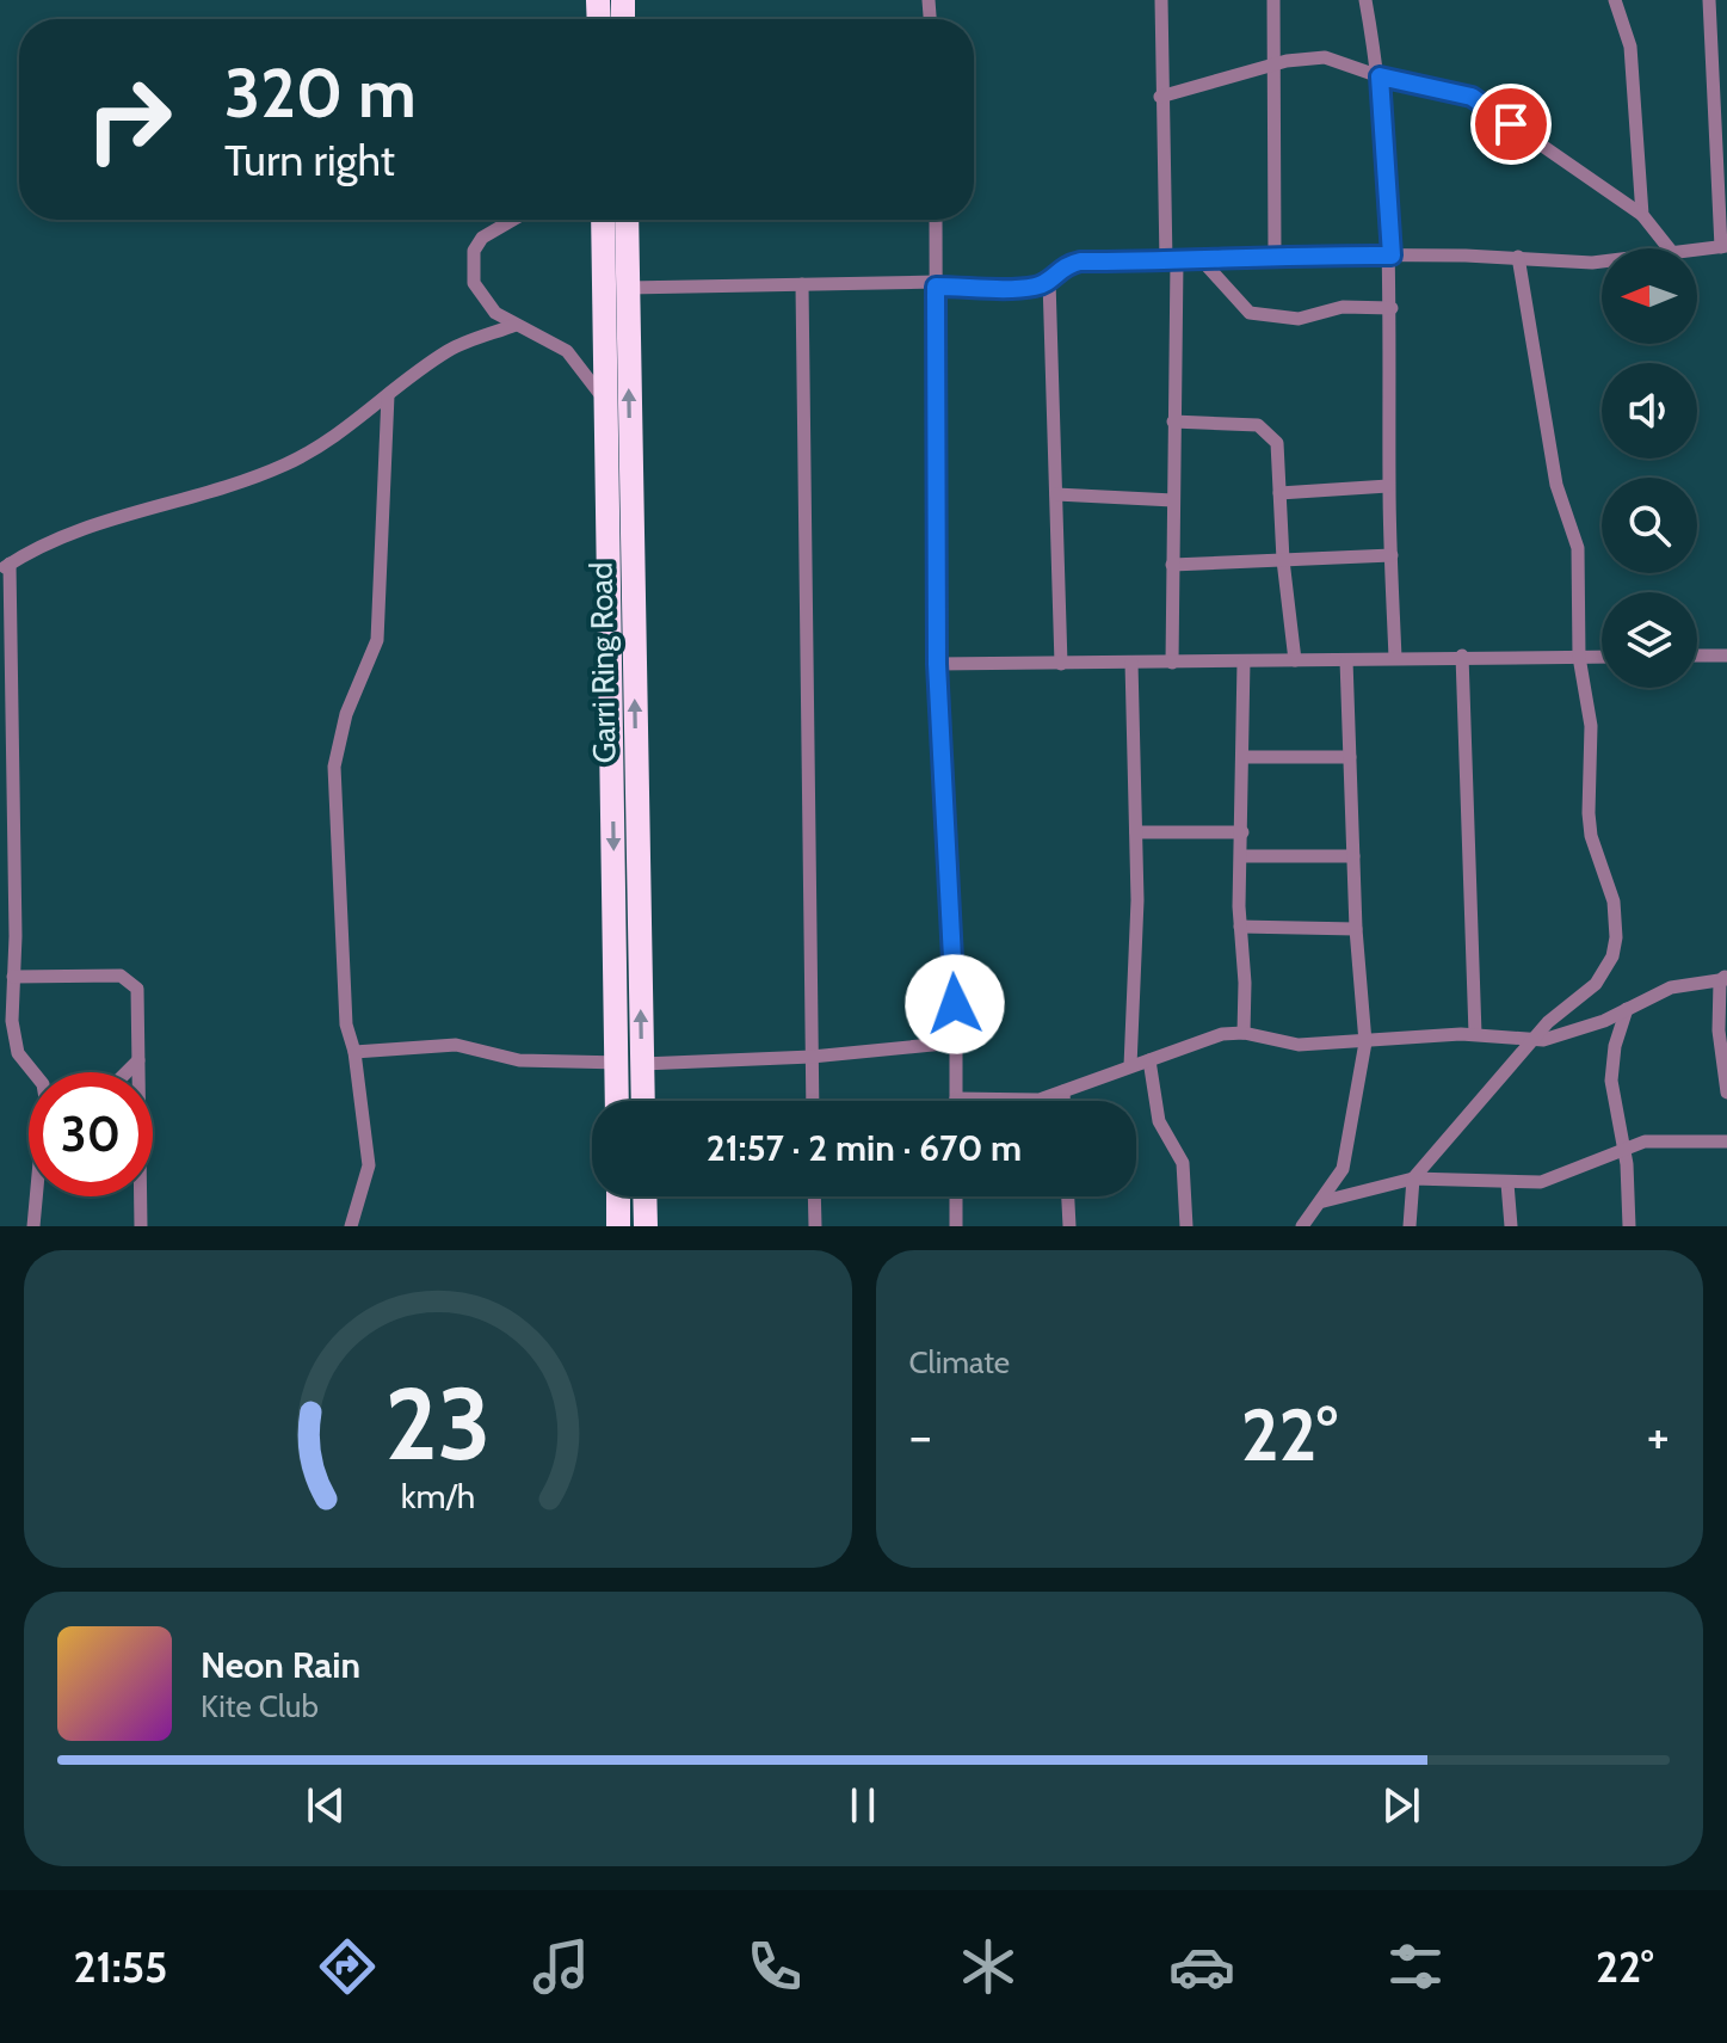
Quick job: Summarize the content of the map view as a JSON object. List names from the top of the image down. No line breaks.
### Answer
{"streets":{"highway":["Garri Ring Road"]},"north":"left","page":{"turn":["320 m","Turn right"],"limit":"30","trip":"21:57 · 2 min · 670 m","tile":"Climate","heat":["−","22°","+"],"song":["Neon Rain","Kite Club"],"tabs":["21:55","22°"],"gauge":["23","km/h"]}}
